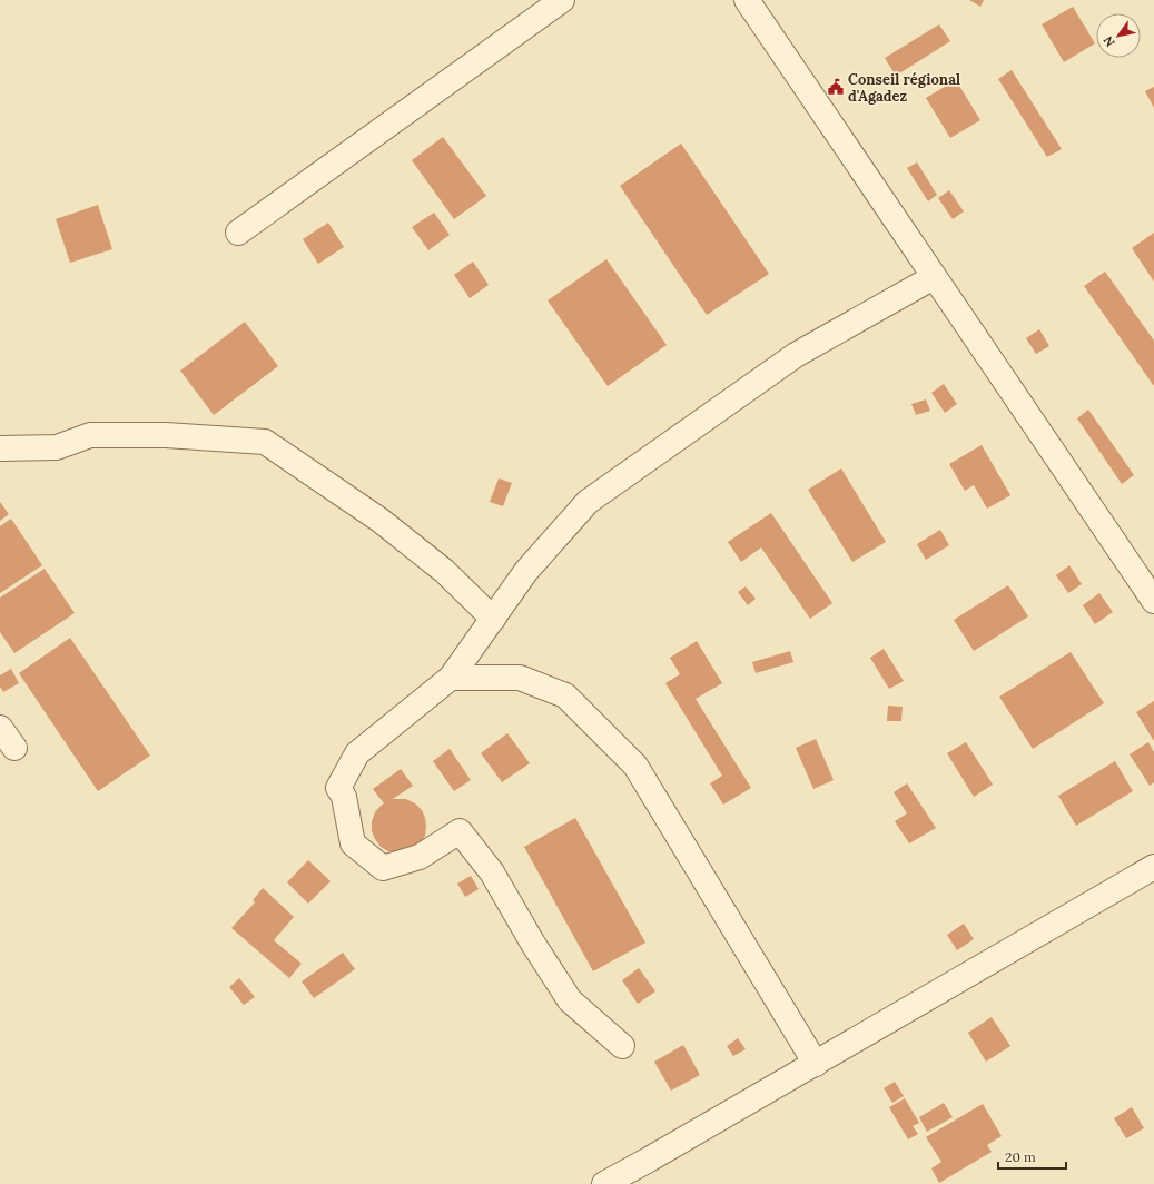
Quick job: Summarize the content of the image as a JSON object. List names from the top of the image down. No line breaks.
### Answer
{"places":{"public building":["Conseil régional d'Agadez"]},"scale_bar":"20 m","north":"bottom left"}
